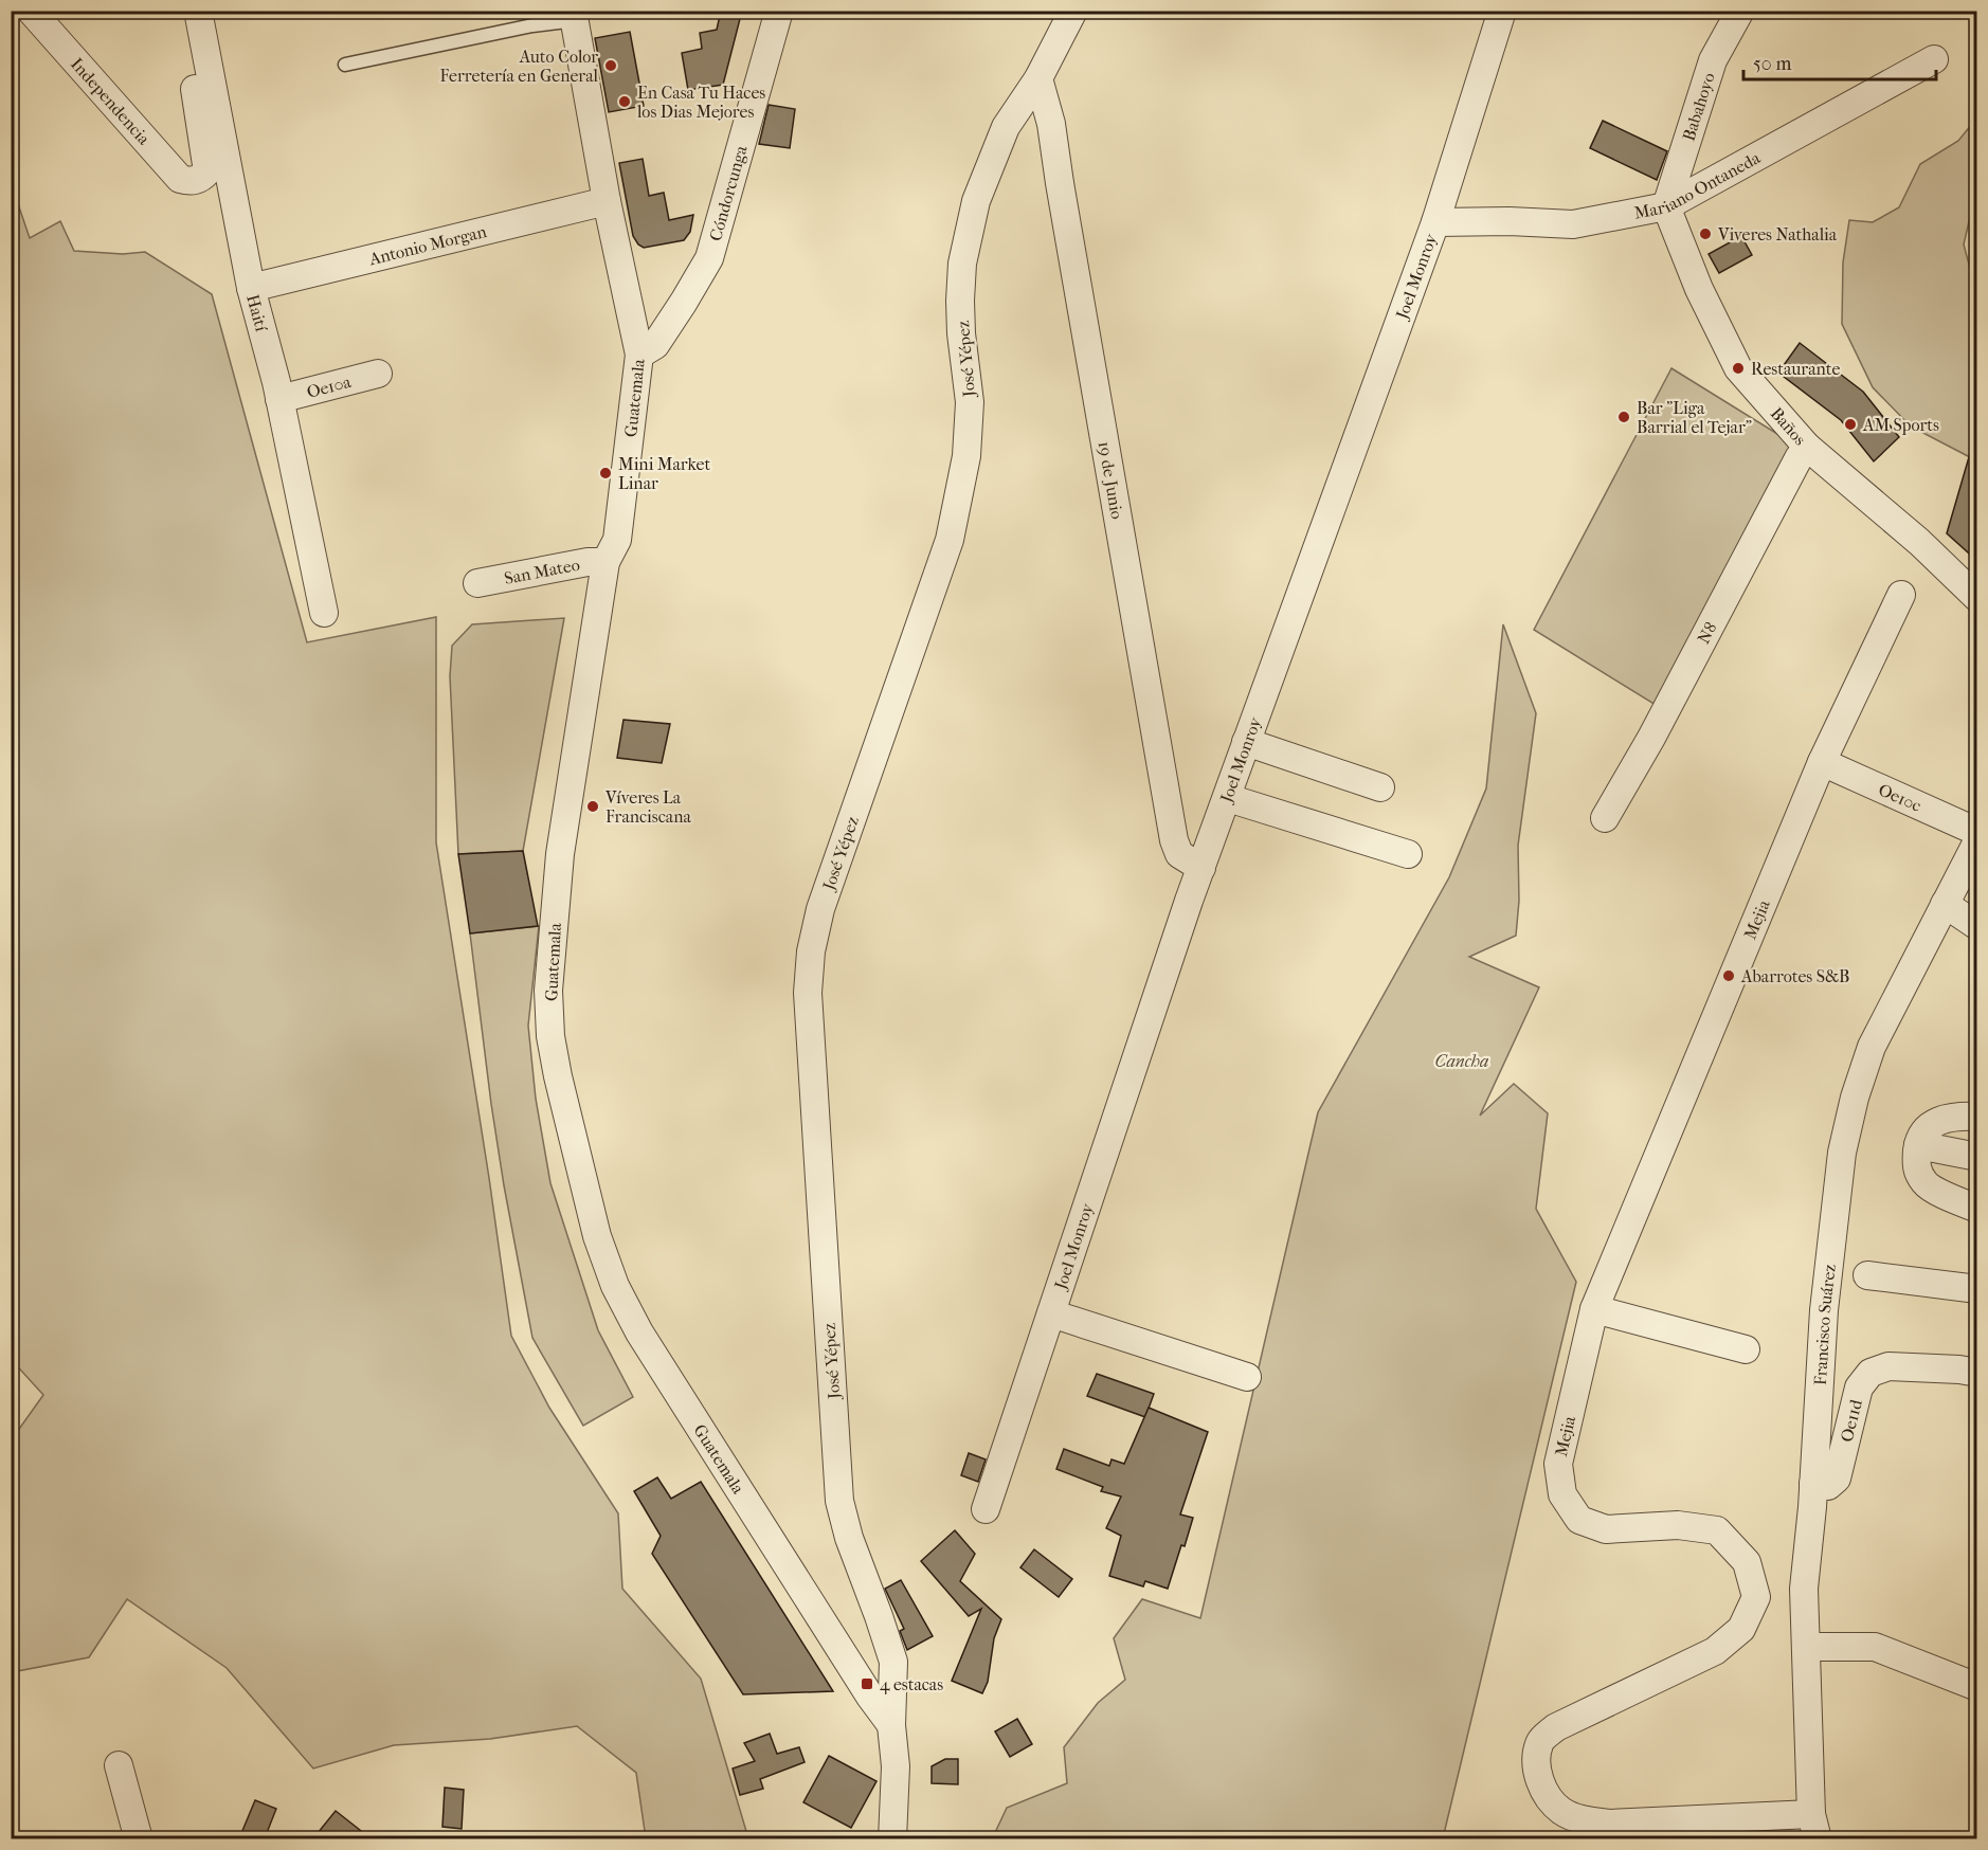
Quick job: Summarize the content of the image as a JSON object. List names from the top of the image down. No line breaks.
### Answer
{"streets":{"street":["Independencia","Babahoyo","Mariano Ontaneda","Cóndorcunga","Antonio Morgan","Joel Monroy","Haití","José Yépez","Oe10a","Guatemala","Baños","19 de Junio","San Mateo","N8","Oe10c","Mejia","Francisco Suárez","Oe11d"]},"crossings":[["Babahoyo","Mariano Ontaneda"],["Babahoyo","Baños"],["Mariano Ontaneda","Joel Monroy"],["Mariano Ontaneda","Baños"],["Cóndorcunga","Guatemala"],["Antonio Morgan","Haití"],["Antonio Morgan","Guatemala"],["Joel Monroy","19 de Junio"],["Haití","Oe10a"],["José Yépez","Guatemala"],["José Yépez","19 de Junio"],["Guatemala","San Mateo"],["Baños","N8"],["Oe10c","Mejia"],["Mejia","Francisco Suárez"],["Francisco Suárez","Oe11d"]],"parks":["Cancha"],"places":{"other":["Auto Color Ferretería en General","En Casa Tu Haces los Dias Mejores","Viveres Nathalia","Restaurante","Bar \"Liga Barrial el Tejar\"","AM Sports","Mini Market Linar","Víveres La Franciscana","Abarrotes S&B"],"transit":["4 estacas"]},"scale_bar":"50 m"}
